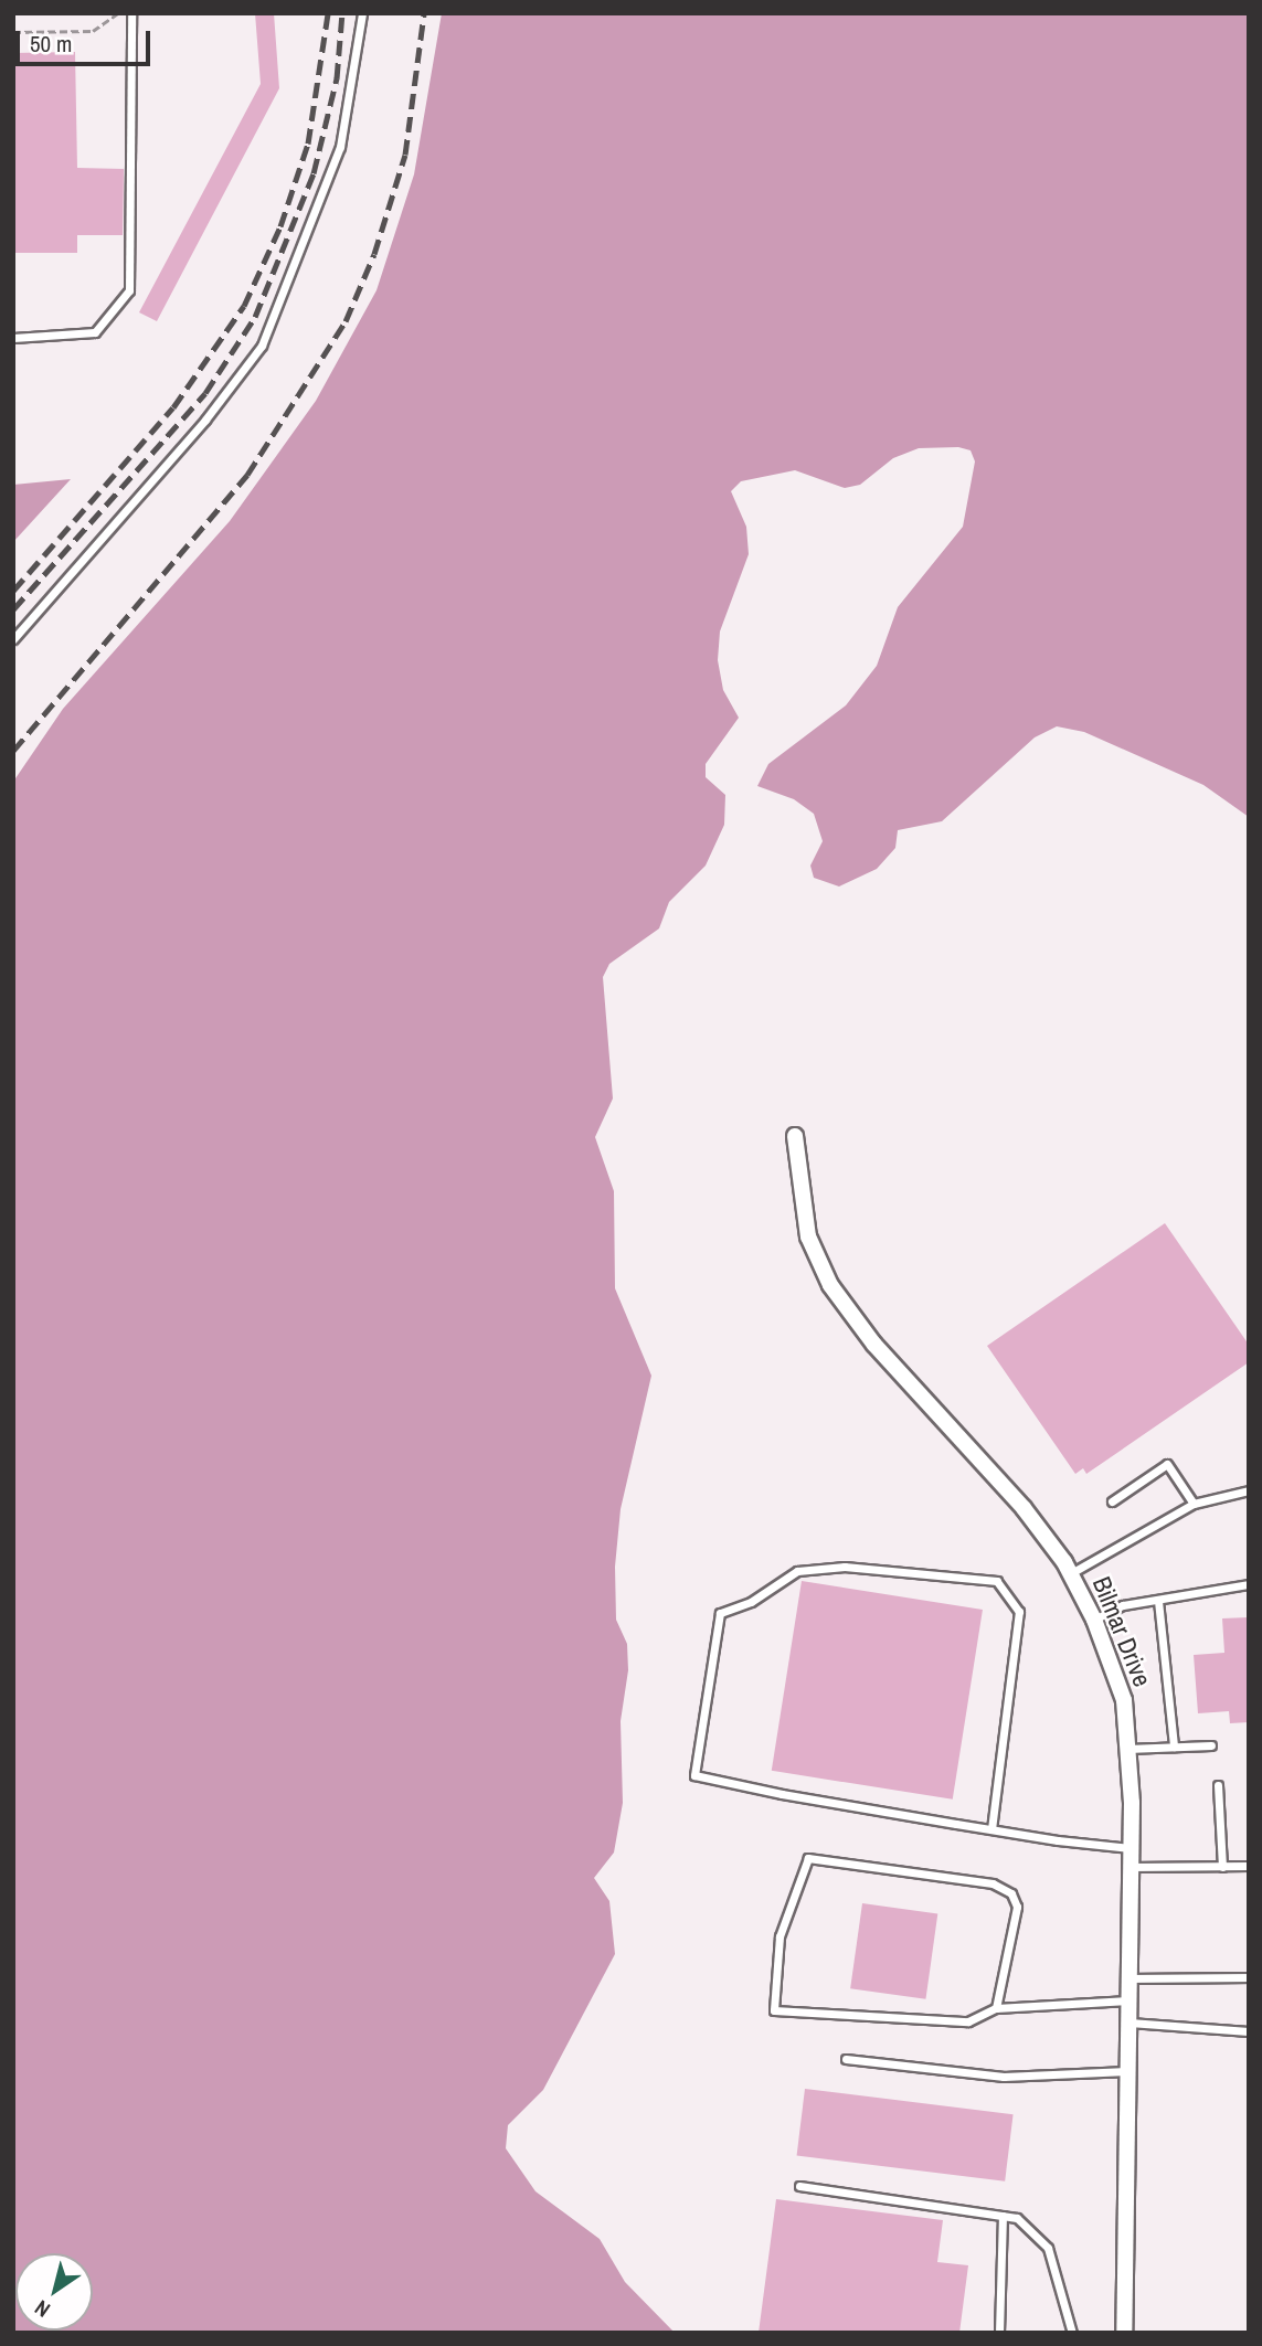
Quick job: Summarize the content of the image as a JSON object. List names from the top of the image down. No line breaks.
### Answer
{"streets":{"street":["Bilmar Drive"]},"scale_bar":"50 m","north":"bottom left"}
